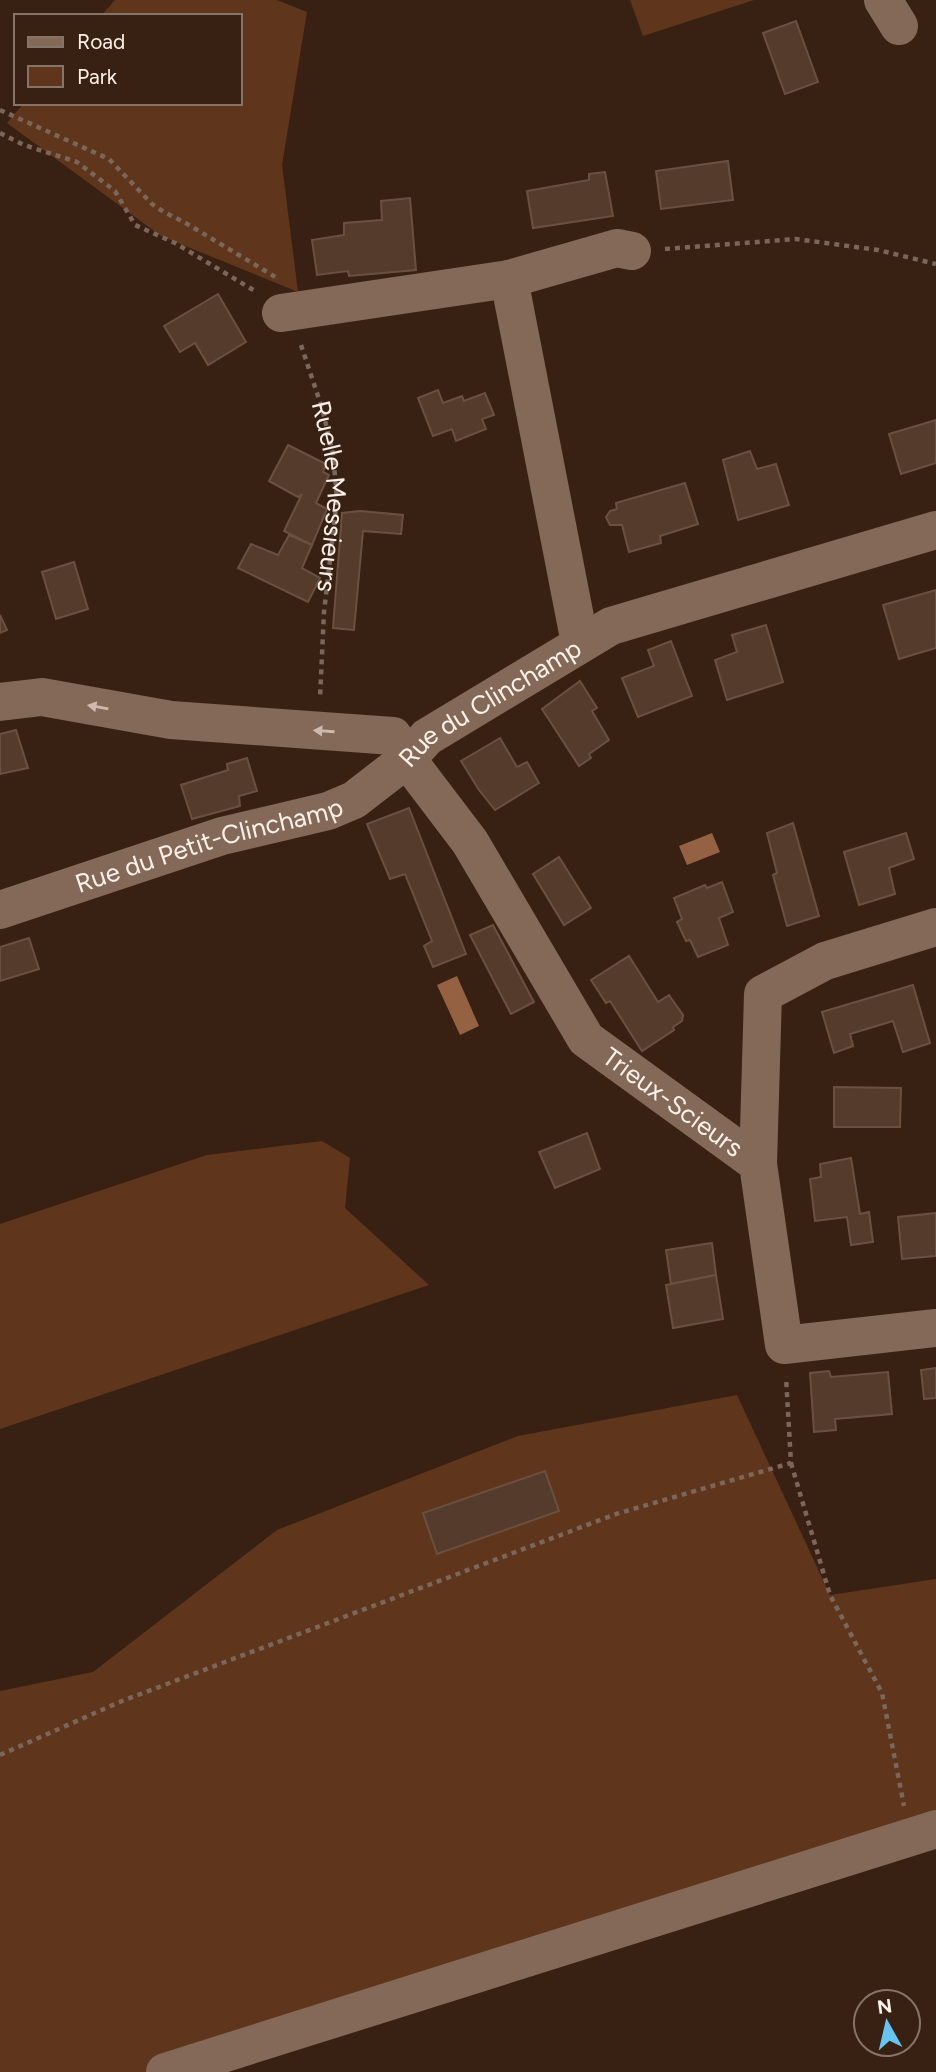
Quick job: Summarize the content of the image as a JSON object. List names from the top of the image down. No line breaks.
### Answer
{"streets":{"street":["Rue du Clinchamp","Rue du Petit-Clinchamp","Trieux-Scieurs"],"path":["Ruelle Messieurs"]},"crossings":[["Ruelle Messieurs","Rue du Clinchamp"],["Rue du Clinchamp","Rue du Petit-Clinchamp"],["Rue du Clinchamp","Trieux-Scieurs"],["Rue du Petit-Clinchamp","Trieux-Scieurs"]],"one_way":["Rue du Clinchamp"],"legend":["Road","Park"],"north":"top"}
